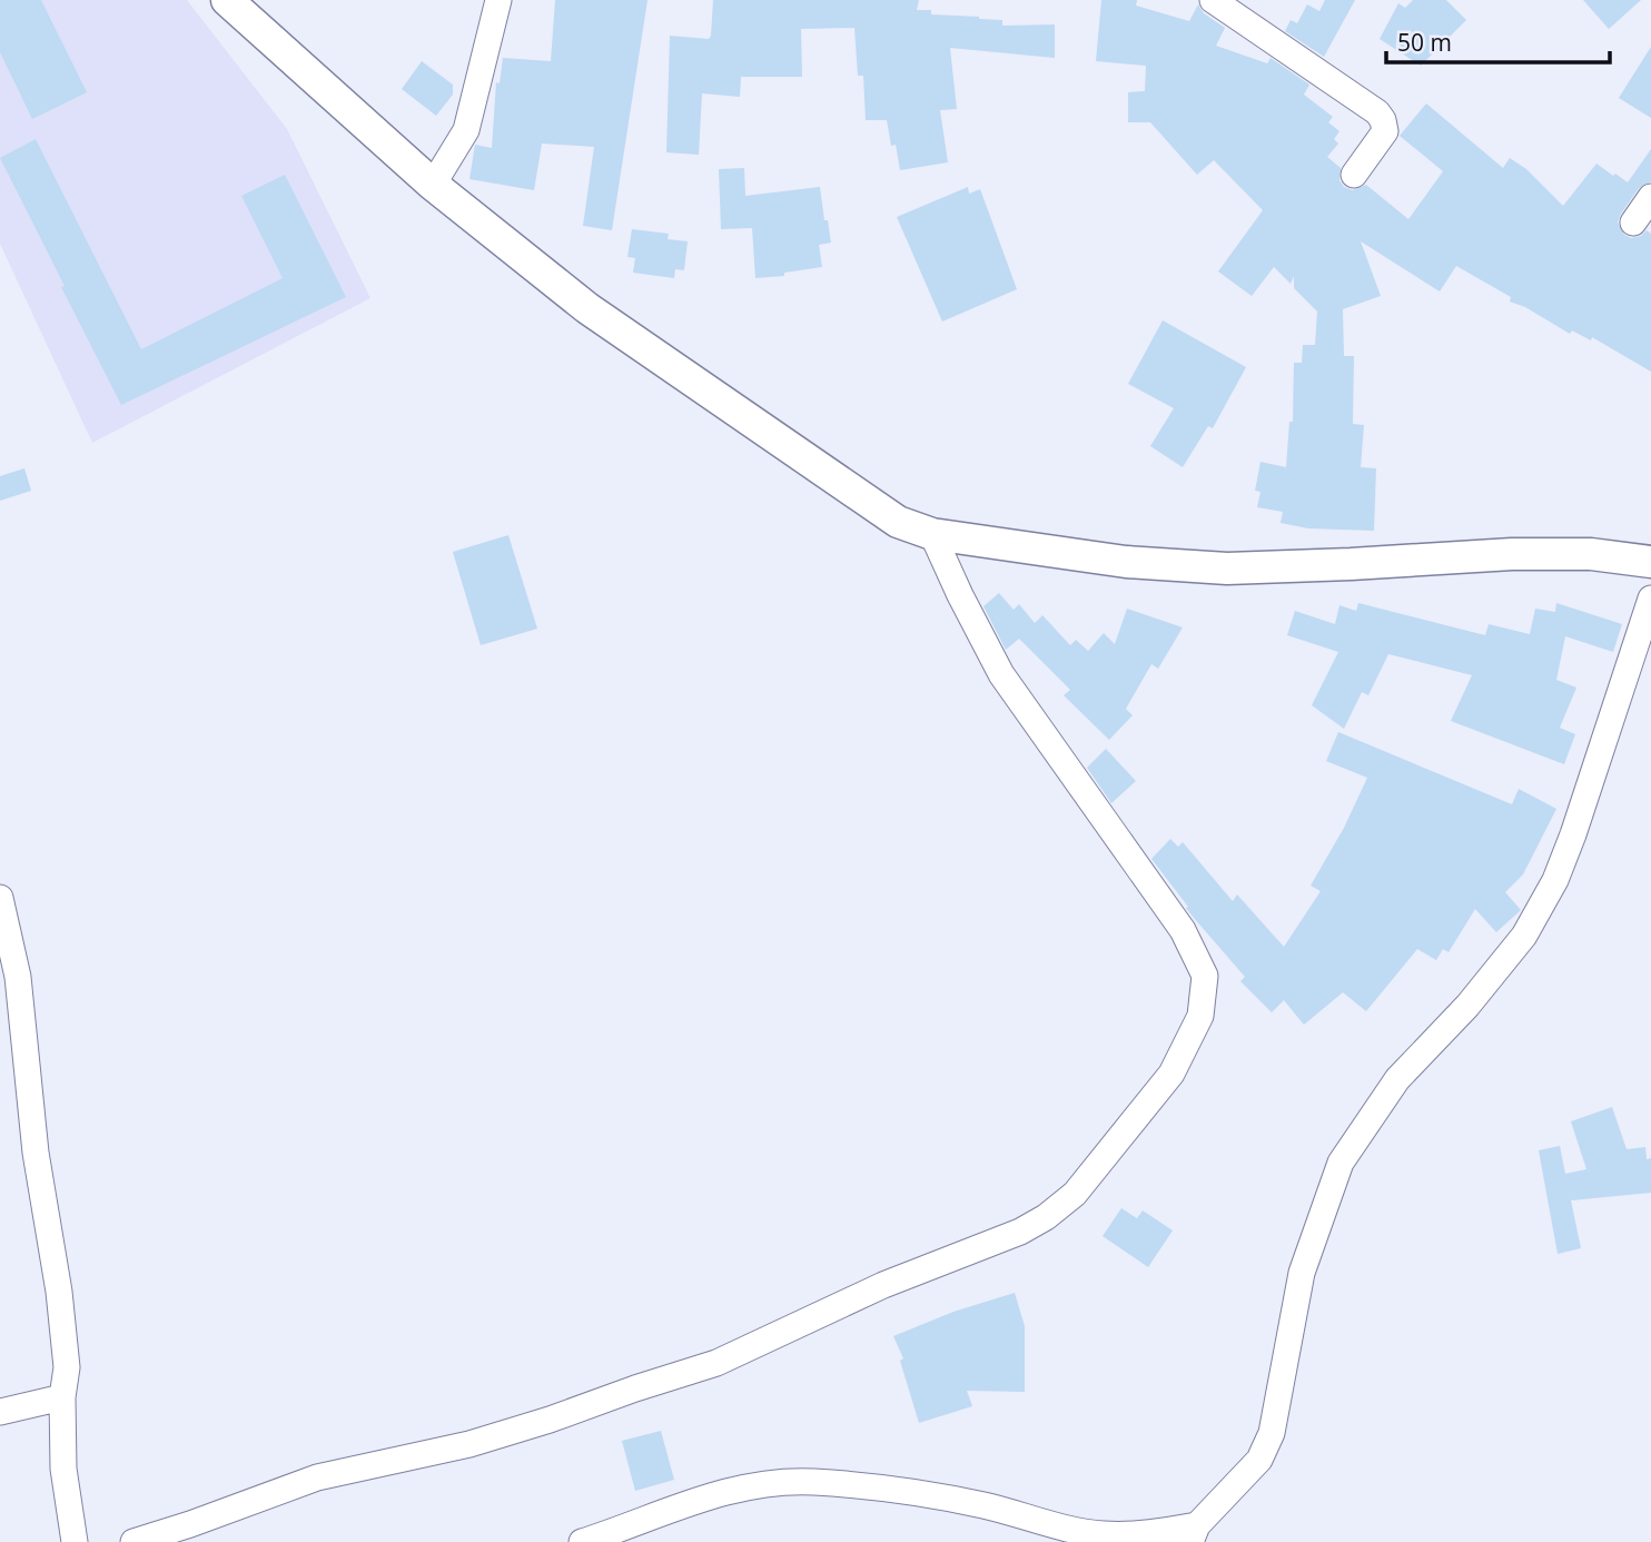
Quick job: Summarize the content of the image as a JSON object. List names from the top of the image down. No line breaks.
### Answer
{"scale_bar":"50 m"}
